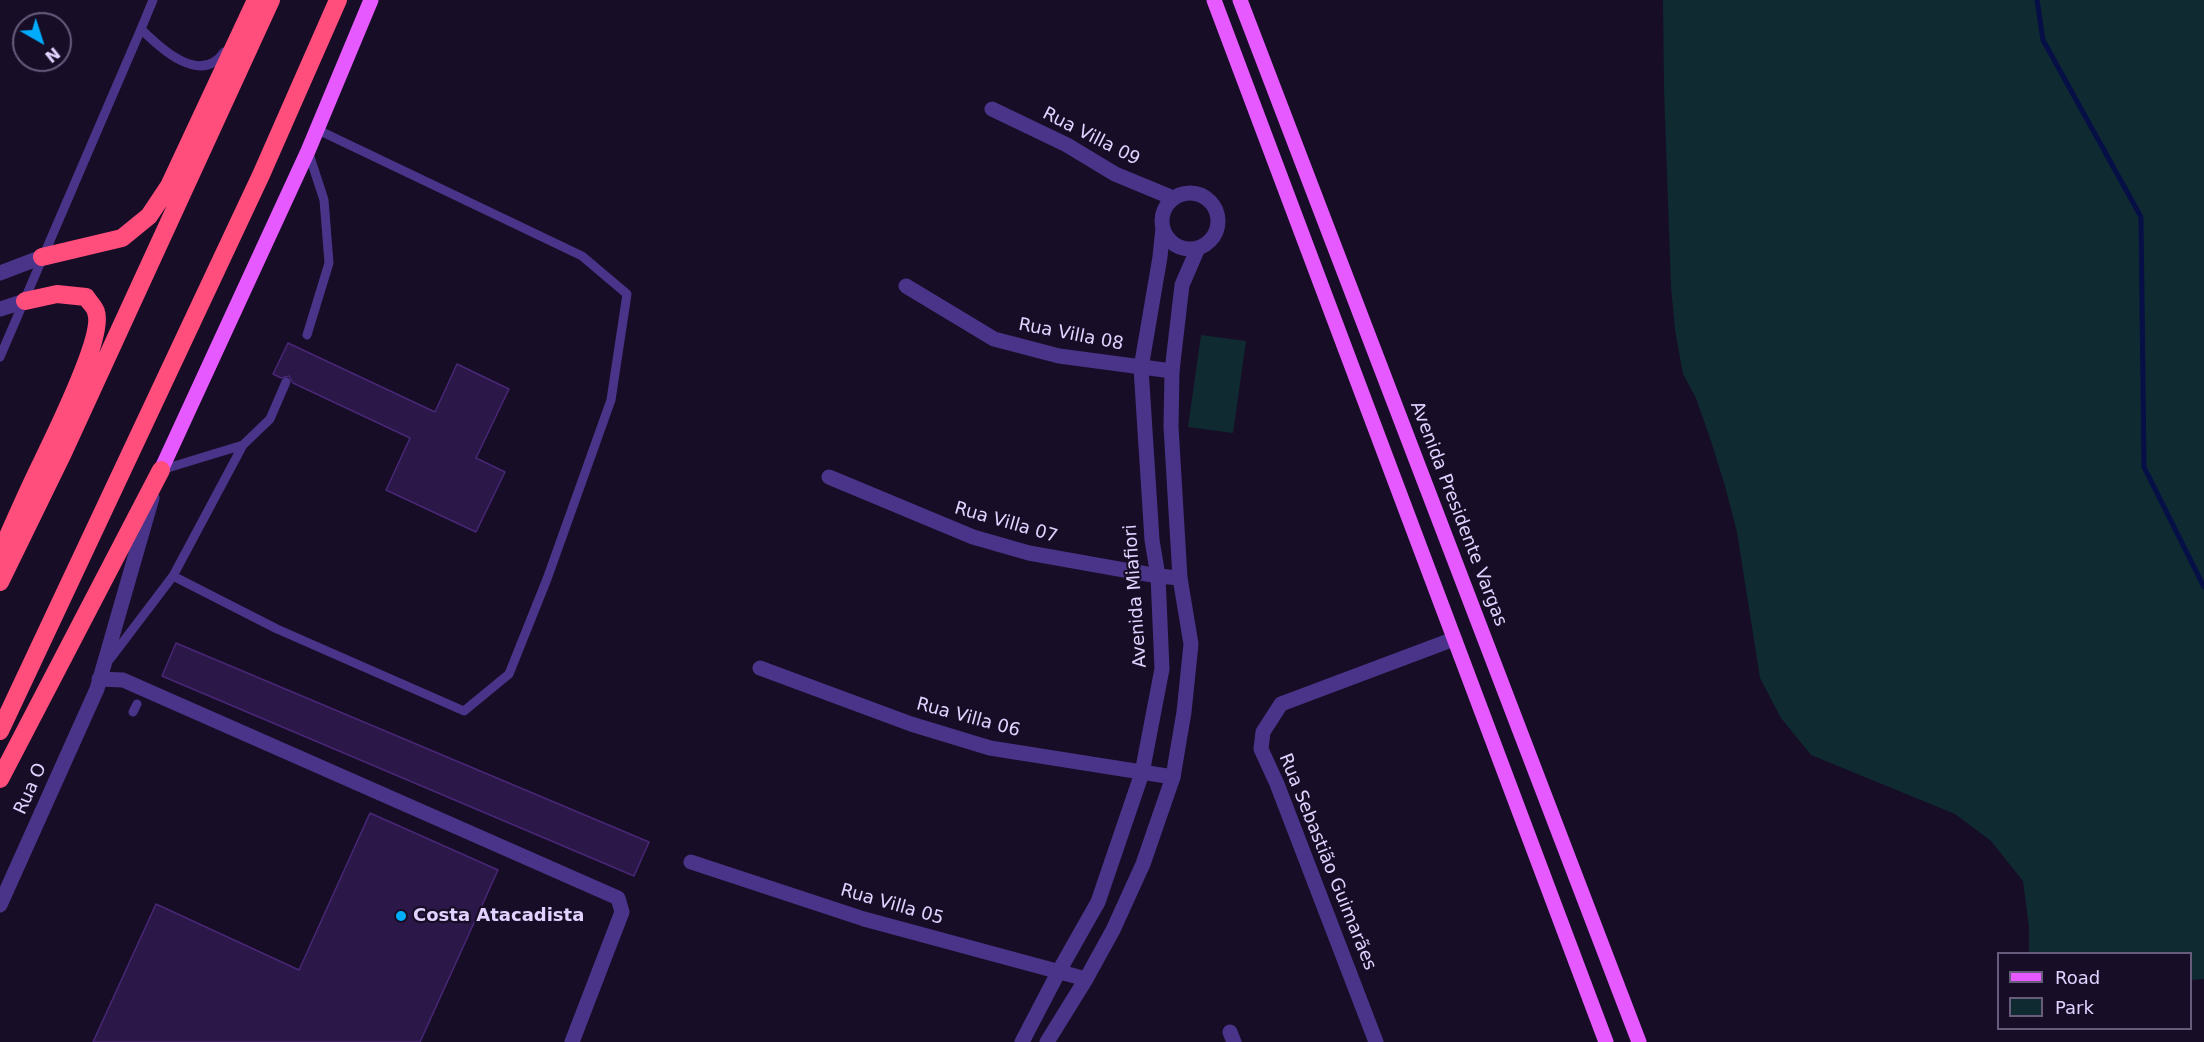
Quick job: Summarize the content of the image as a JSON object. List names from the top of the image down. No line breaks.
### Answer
{"streets":{"main road":["Avenida Presidente Vargas"],"street":["Rua Villa 09","Rua Villa 08","Rua Villa 07","Avenida Miafiori","Rua Villa 06","Rua O","Rua Sebastião Guimarães","Rua Villa 05"]},"crossings":[["Rua Villa 09","Avenida Miafiori"],["Rua Villa 08","Avenida Miafiori"],["Rua Villa 07","Avenida Miafiori"],["Avenida Miafiori","Rua Villa 06"],["Avenida Miafiori","Rua Villa 05"]],"places":["Costa Atacadista"],"legend":["Road","Park"],"north":"bottom right"}
